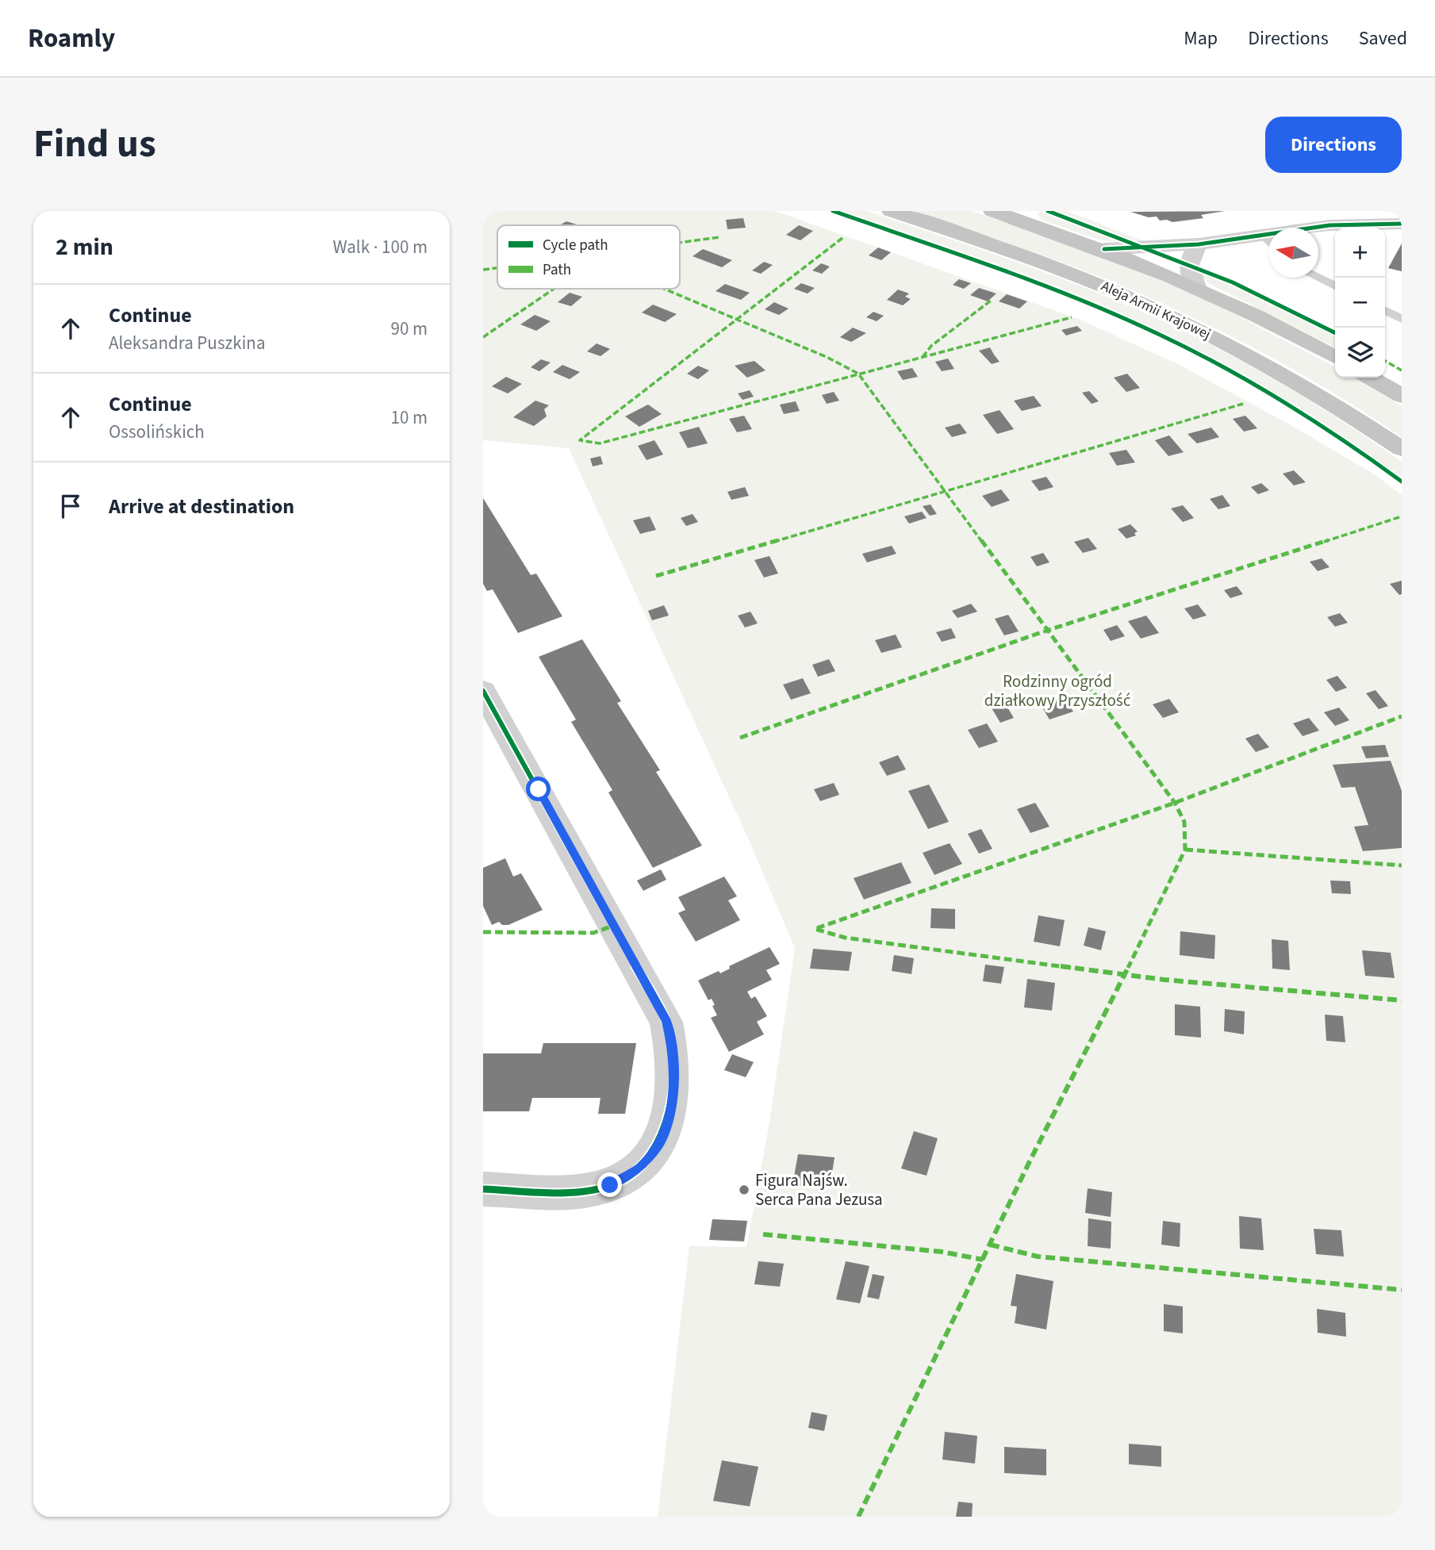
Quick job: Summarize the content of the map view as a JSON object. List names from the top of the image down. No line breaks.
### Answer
{"streets":{"main road":["Aleja Armii Krajowej"]},"parks":["Rodzinny ogród działkowy Przyszłość"],"places":["Figura Najśw. Serca Pana Jezusa"],"legend":["Cycle path","Path"],"north":"left","page":{"header":"Roamly","nav":["Map","Directions","Saved"],"title":"Find us","buttons":"Directions","heading":["2 min","Walk · 100 m"],"map_buttons":["+","−"],"list":[["Continue","Aleksandra Puszkina","90 m"],["Continue","Ossolińskich","10 m"],"Arrive at destination"]}}
